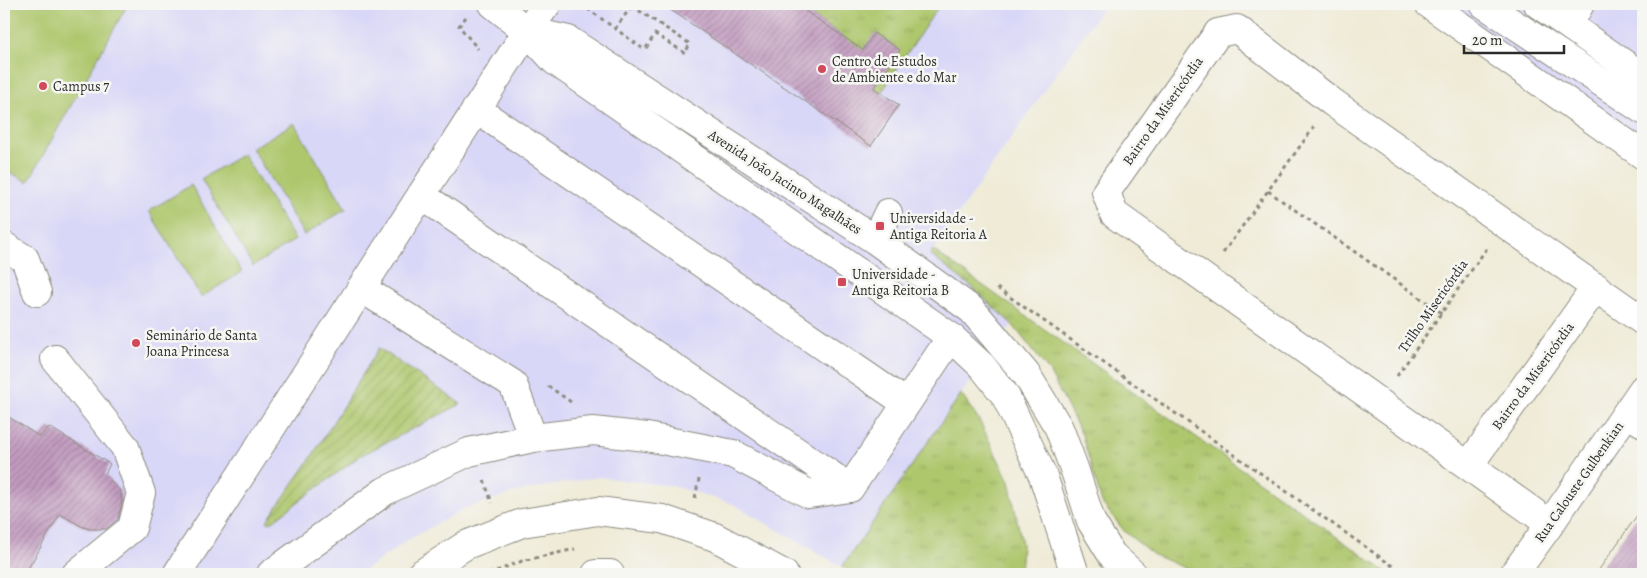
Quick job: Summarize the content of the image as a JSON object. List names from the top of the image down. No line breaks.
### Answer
{"streets":{"street":["Bairro da Misericórdia","Avenida João Jacinto Magalhães","Rua Calouste Gulbenkian"],"path":["Trilho Misericórdia"]},"crossings":[["Bairro da Misericórdia","Trilho Misericórdia"],["Bairro da Misericórdia","Rua Calouste Gulbenkian"]],"places":{"other":["Centro de Estudos de Ambiente e do Mar","Campus 7","Seminário de Santa Joana Princesa"],"transit":["Universidade - Antiga Reitoria A","Universidade - Antiga Reitoria B"]},"scale_bar":"20 m"}
